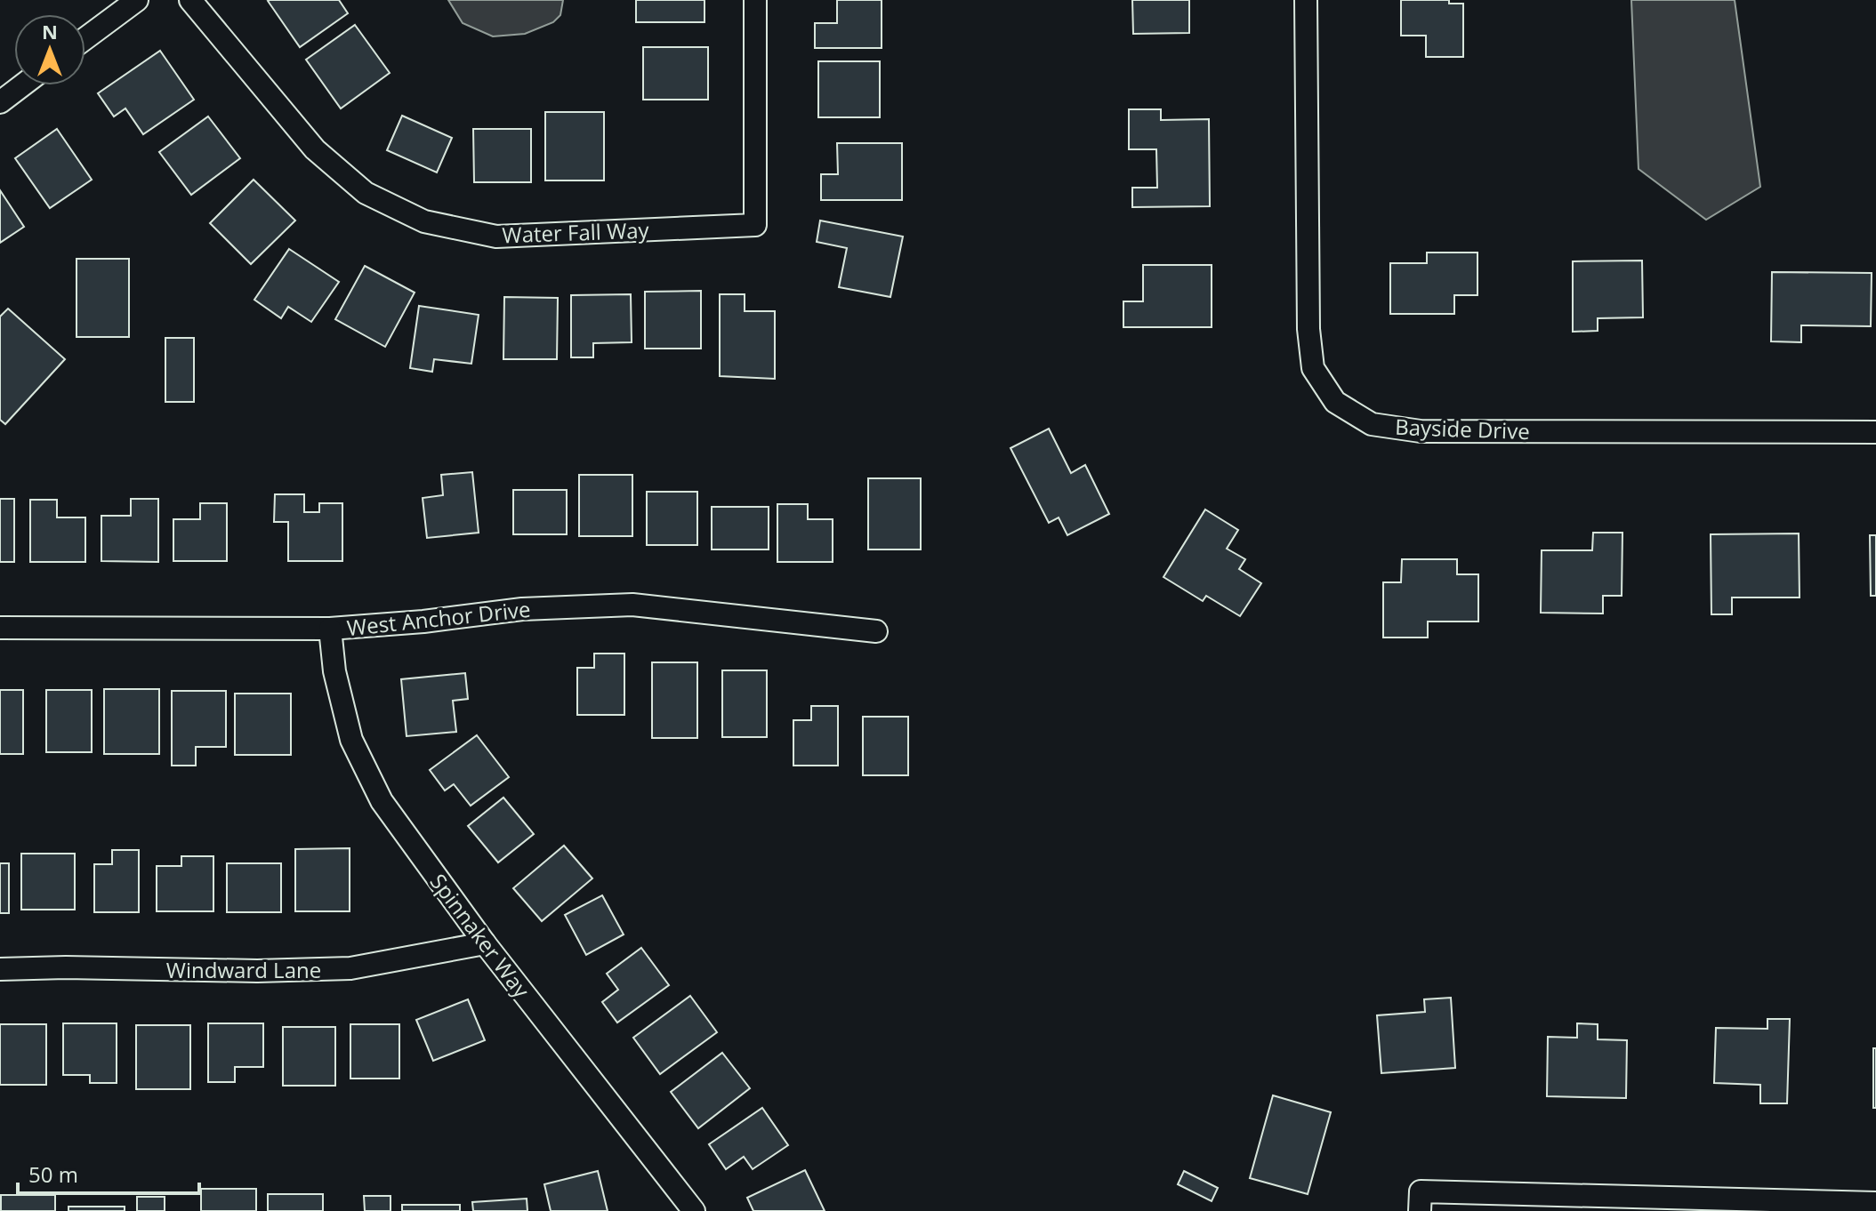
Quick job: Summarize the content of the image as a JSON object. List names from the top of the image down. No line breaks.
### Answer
{"streets":{"street":["Water Fall Way","Bayside Drive","West Anchor Drive","Spinnaker Way","Windward Lane"]},"crossings":[["West Anchor Drive","Spinnaker Way"],["Spinnaker Way","Windward Lane"]],"scale_bar":"50 m","north":"top"}
